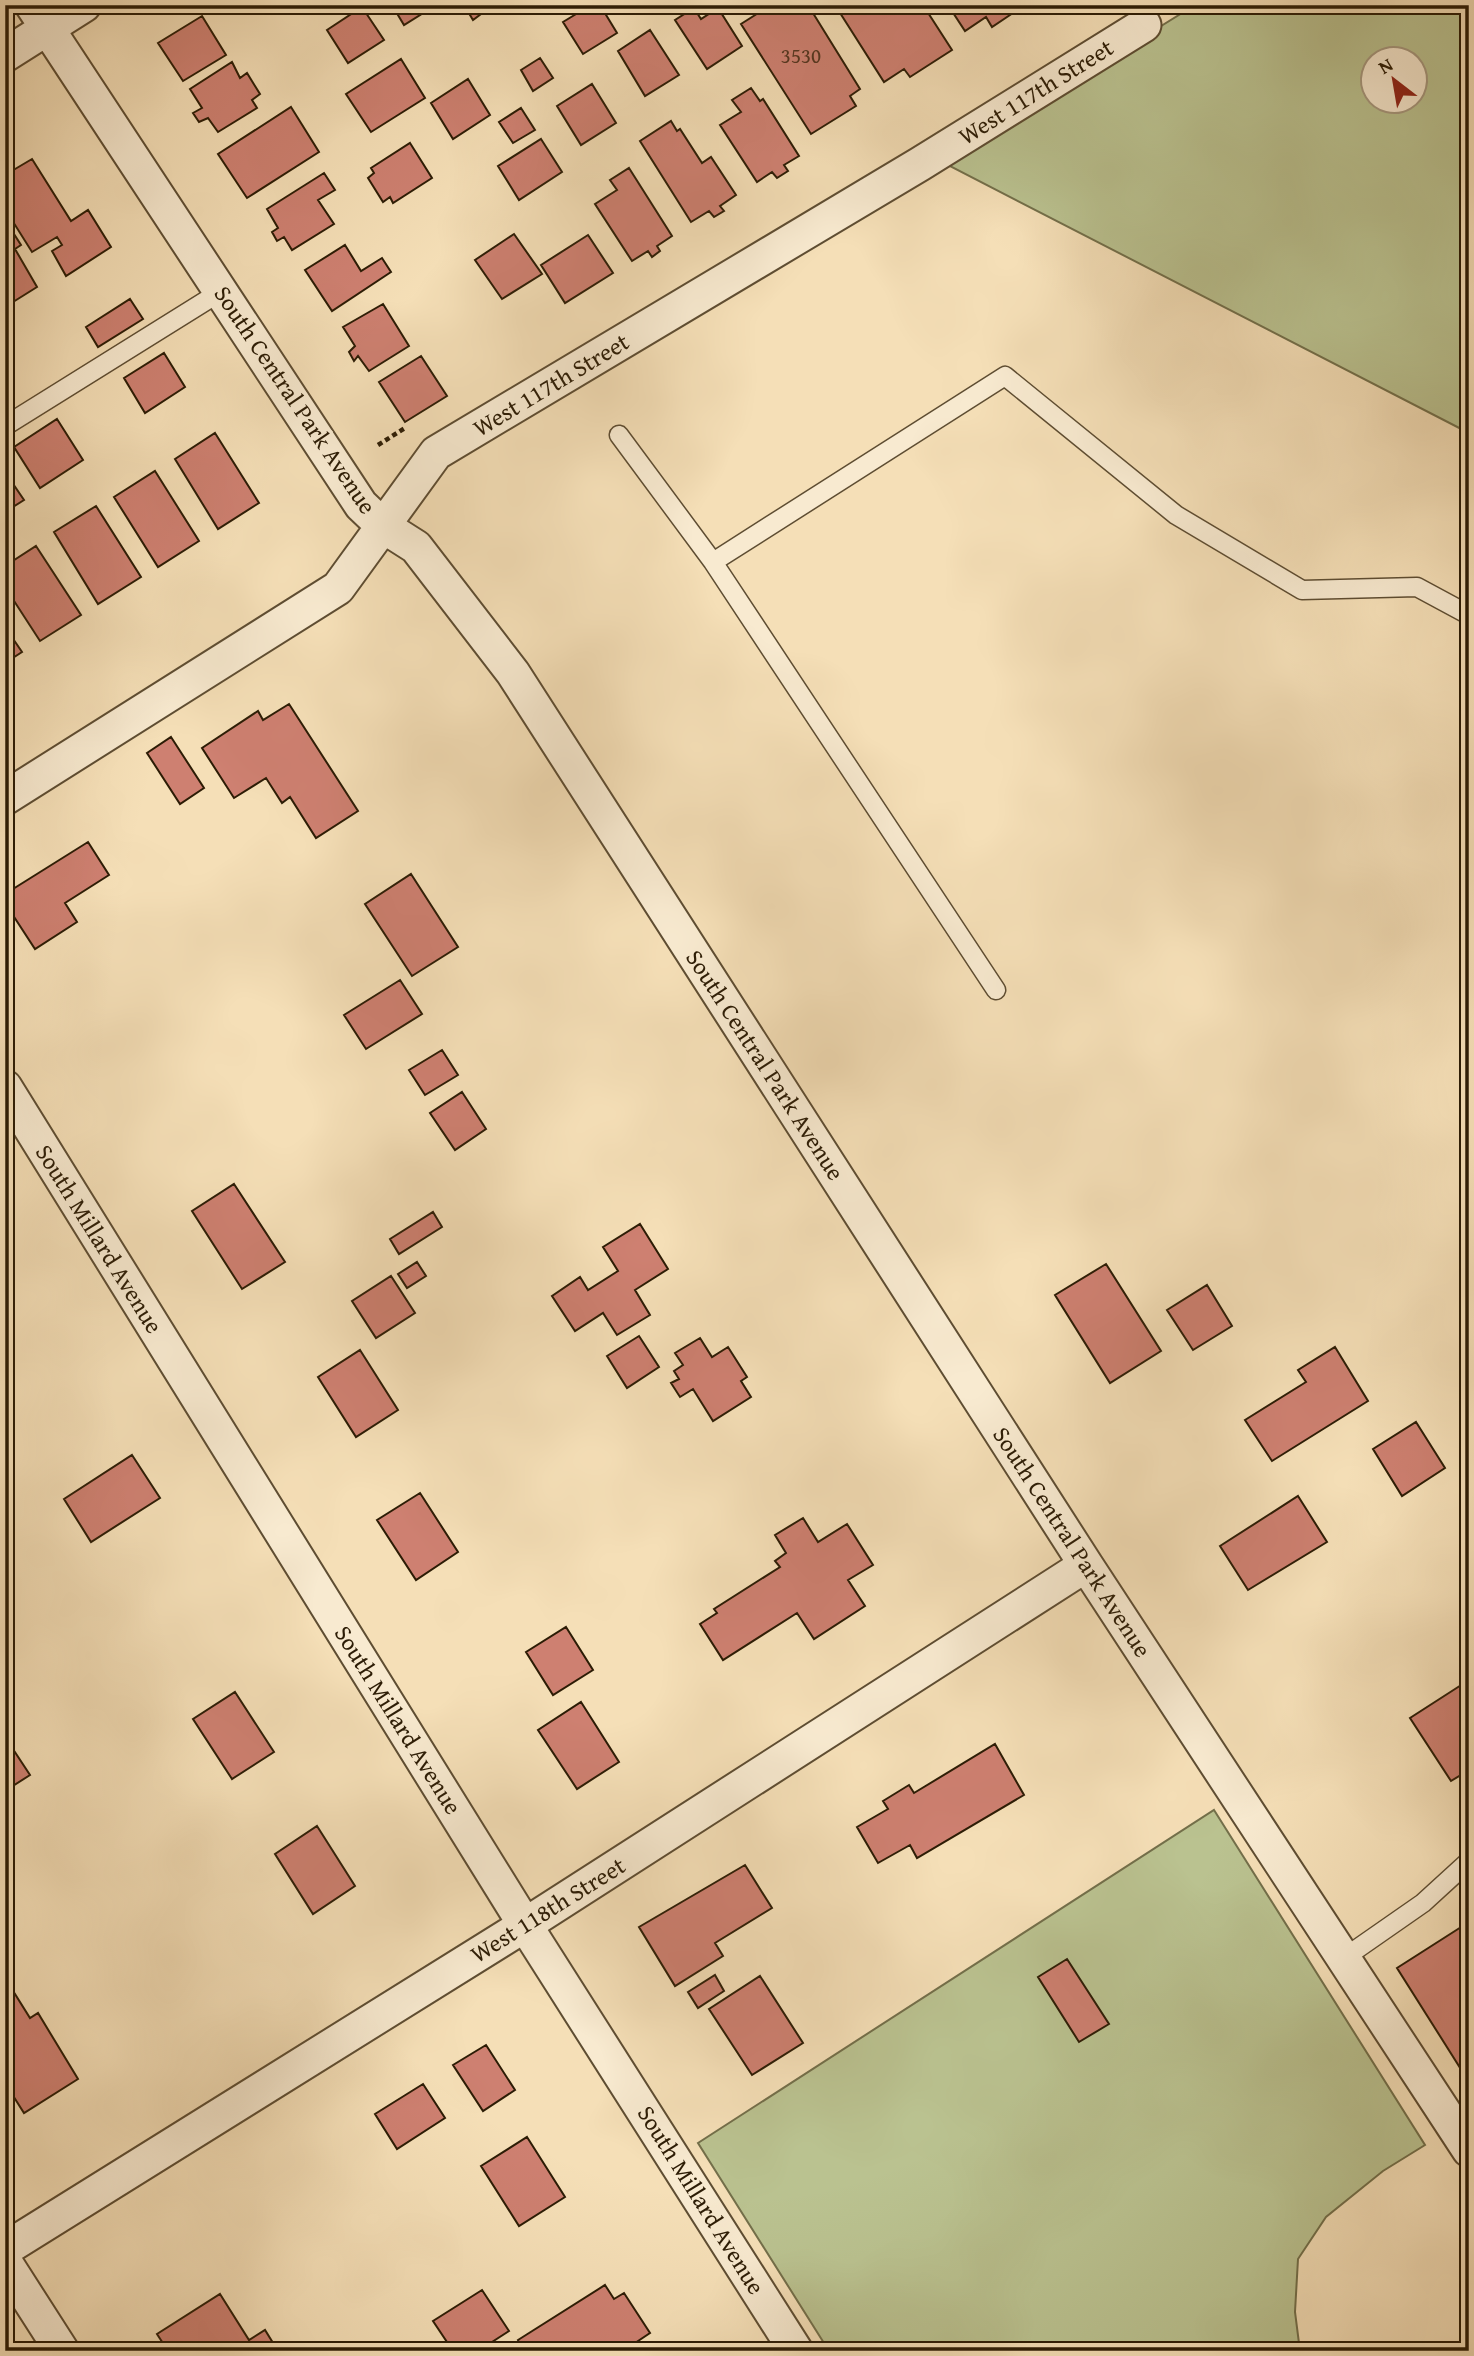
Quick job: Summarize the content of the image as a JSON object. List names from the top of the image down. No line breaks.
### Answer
{"streets":{"street":["West 117th Street","South Central Park Avenue","South Millard Avenue","West 118th Street"]},"crossings":[["West 117th Street","South Central Park Avenue"],["South Central Park Avenue","West 118th Street"],["South Millard Avenue","West 118th Street"]],"house_numbers":["3530"],"north":"top left"}
